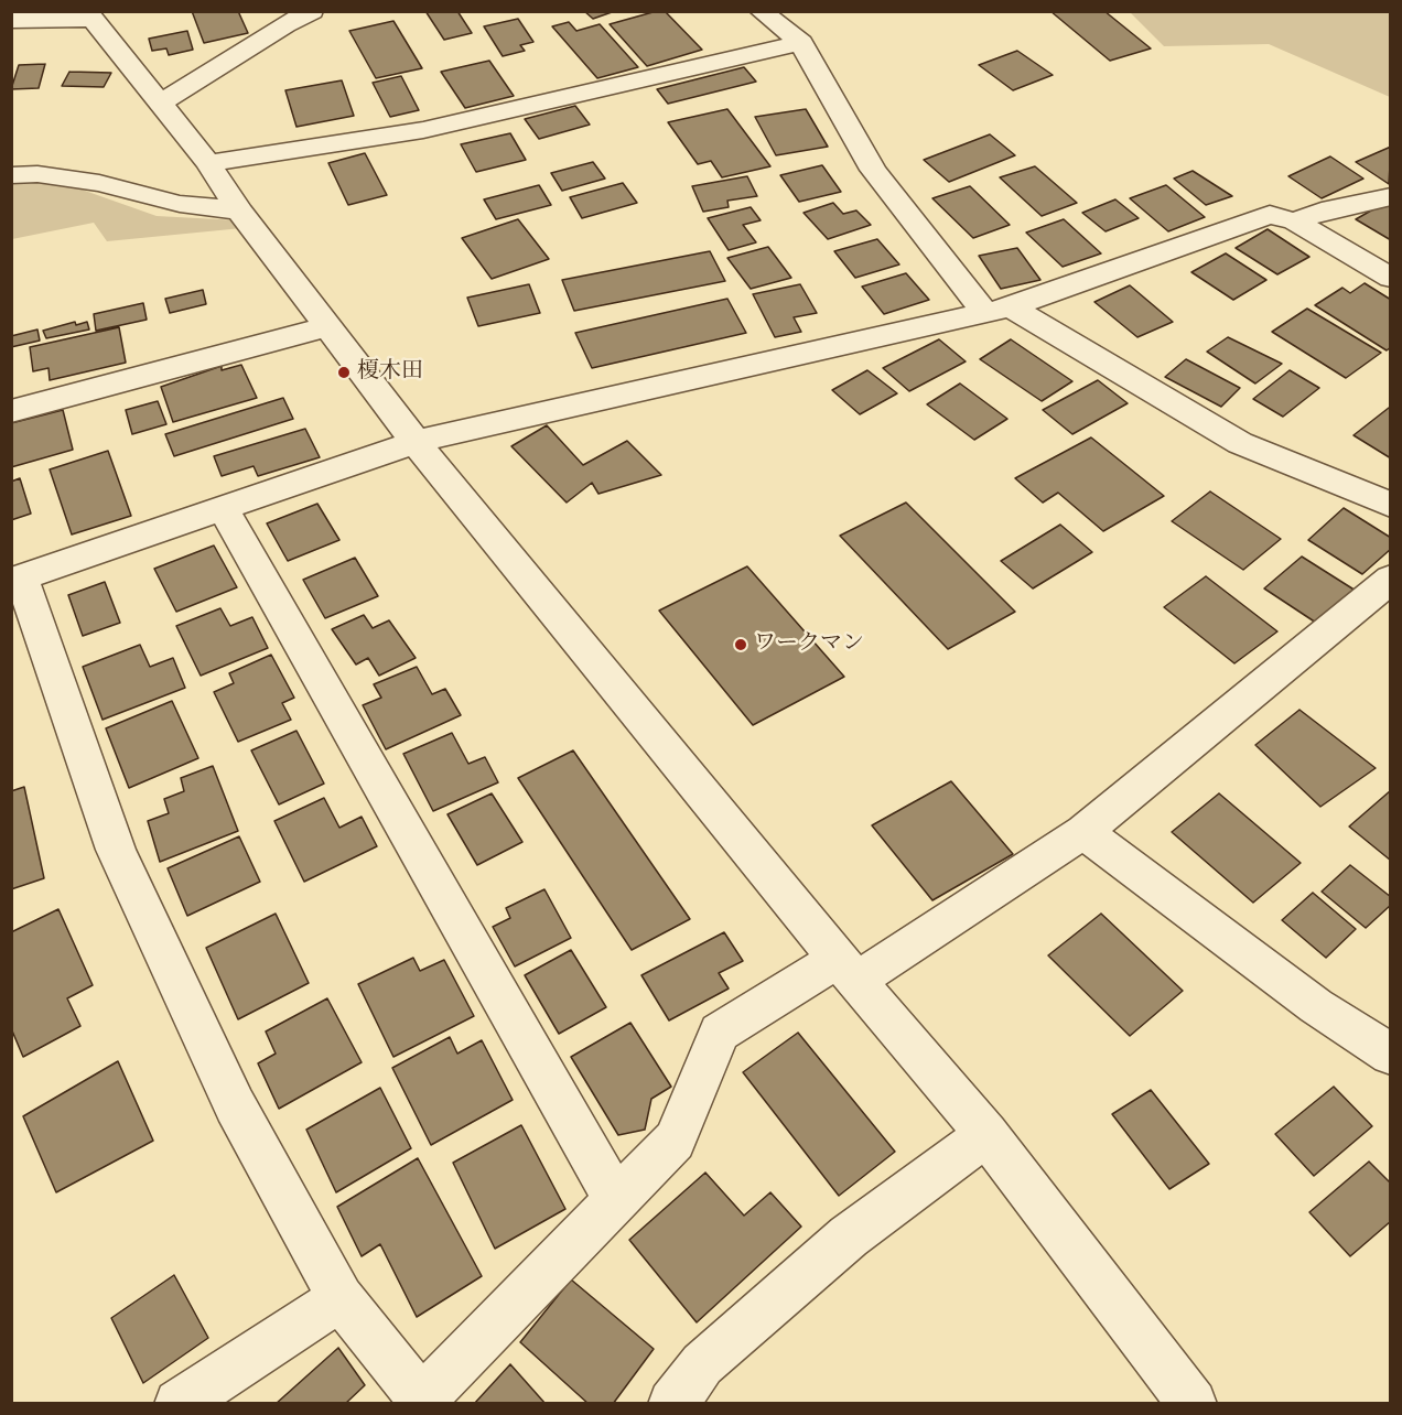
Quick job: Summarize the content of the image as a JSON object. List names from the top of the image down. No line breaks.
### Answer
{"places":["榎木田","ワークマン"]}
